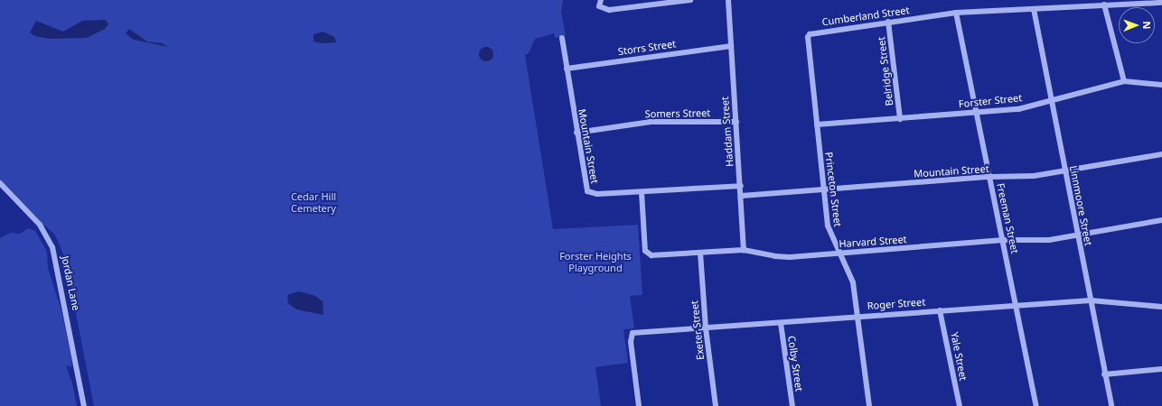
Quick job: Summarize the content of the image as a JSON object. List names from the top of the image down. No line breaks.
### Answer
{"streets":{"street":["Cumberland Street","Storrs Street","Belridge Street","Forster Street","Somers Street","Haddam Street","Mountain Street","Princeton Street","Linnmoore Street","Freeman Street","Harvard Street","Jordan Lane","Roger Street","Exeter Street","Yale Street","Colby Street"]},"crossings":[["Cumberland Street","Belridge Street"],["Cumberland Street","Princeton Street"],["Cumberland Street","Linnmoore Street"],["Cumberland Street","Freeman Street"],["Storrs Street","Haddam Street"],["Storrs Street","Mountain Street"],["Belridge Street","Forster Street"],["Forster Street","Princeton Street"],["Forster Street","Linnmoore Street"],["Forster Street","Freeman Street"],["Somers Street","Haddam Street"],["Somers Street","Mountain Street"],["Haddam Street","Mountain Street"],["Haddam Street","Harvard Street"],["Mountain Street","Princeton Street"],["Mountain Street","Linnmoore Street"],["Mountain Street","Freeman Street"],["Mountain Street","Harvard Street"],["Princeton Street","Harvard Street"],["Princeton Street","Roger Street"],["Linnmoore Street","Harvard Street"],["Linnmoore Street","Roger Street"],["Freeman Street","Harvard Street"],["Freeman Street","Roger Street"],["Harvard Street","Exeter Street"],["Roger Street","Exeter Street"],["Roger Street","Yale Street"],["Roger Street","Colby Street"]],"parks":["Cedar Hill Cemetery","Forster Heights Playground"],"north":"right"}
